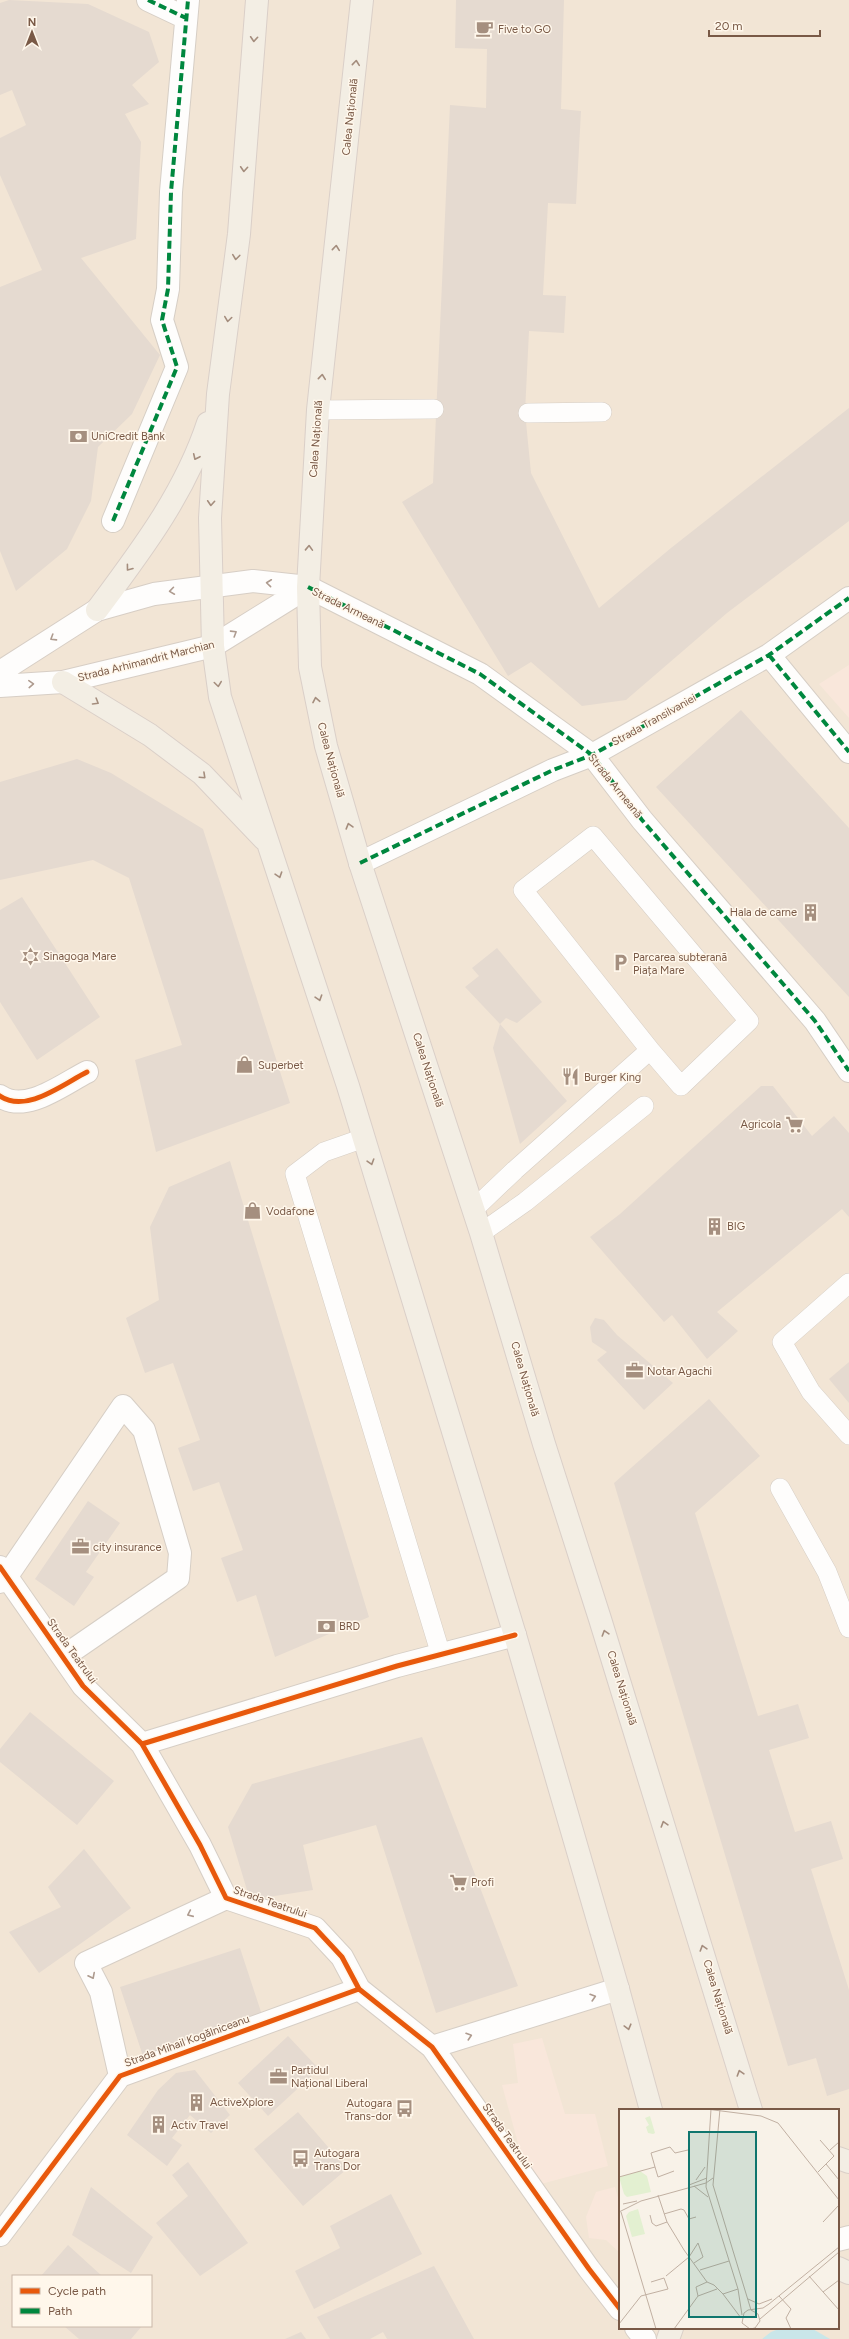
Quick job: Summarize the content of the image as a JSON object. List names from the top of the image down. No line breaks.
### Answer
{"streets":{"main road":["Calea Națională"],"street":["Strada Armeană","Strada Arhimandrit Marchian","Strada Transilvaniei","Strada Teatrului","Strada Mihail Kogălniceanu"]},"crossings":[["Calea Națională","Strada Armeană"],["Calea Națională","Strada Arhimandrit Marchian"],["Calea Națională","Strada Transilvaniei"],["Strada Armeană","Strada Arhimandrit Marchian"],["Strada Armeană","Strada Transilvaniei"],["Strada Teatrului","Strada Mihail Kogălniceanu"]],"places":{"cafe":["Five to GO"],"bank":["UniCredit Bank","BRD"],"building":["Hala de carne","BIG","ActiveXplore","Activ Travel"],"synagogue":["Sinagoga Mare"],"parking":["Parcarea subterană Piața Mare"],"shop":["Superbet","Vodafone"],"restaurant":["Burger King"],"supermarket":["Agricola","Profi"],"office":["Notar Agachi","city insurance","Partidul Național Liberal"],"bus stop":["Autogara Trans-dor","Autogara Trans Dor"]},"legend":["Cycle path","Path"],"scale_bar":"20 m","north":"top"}
